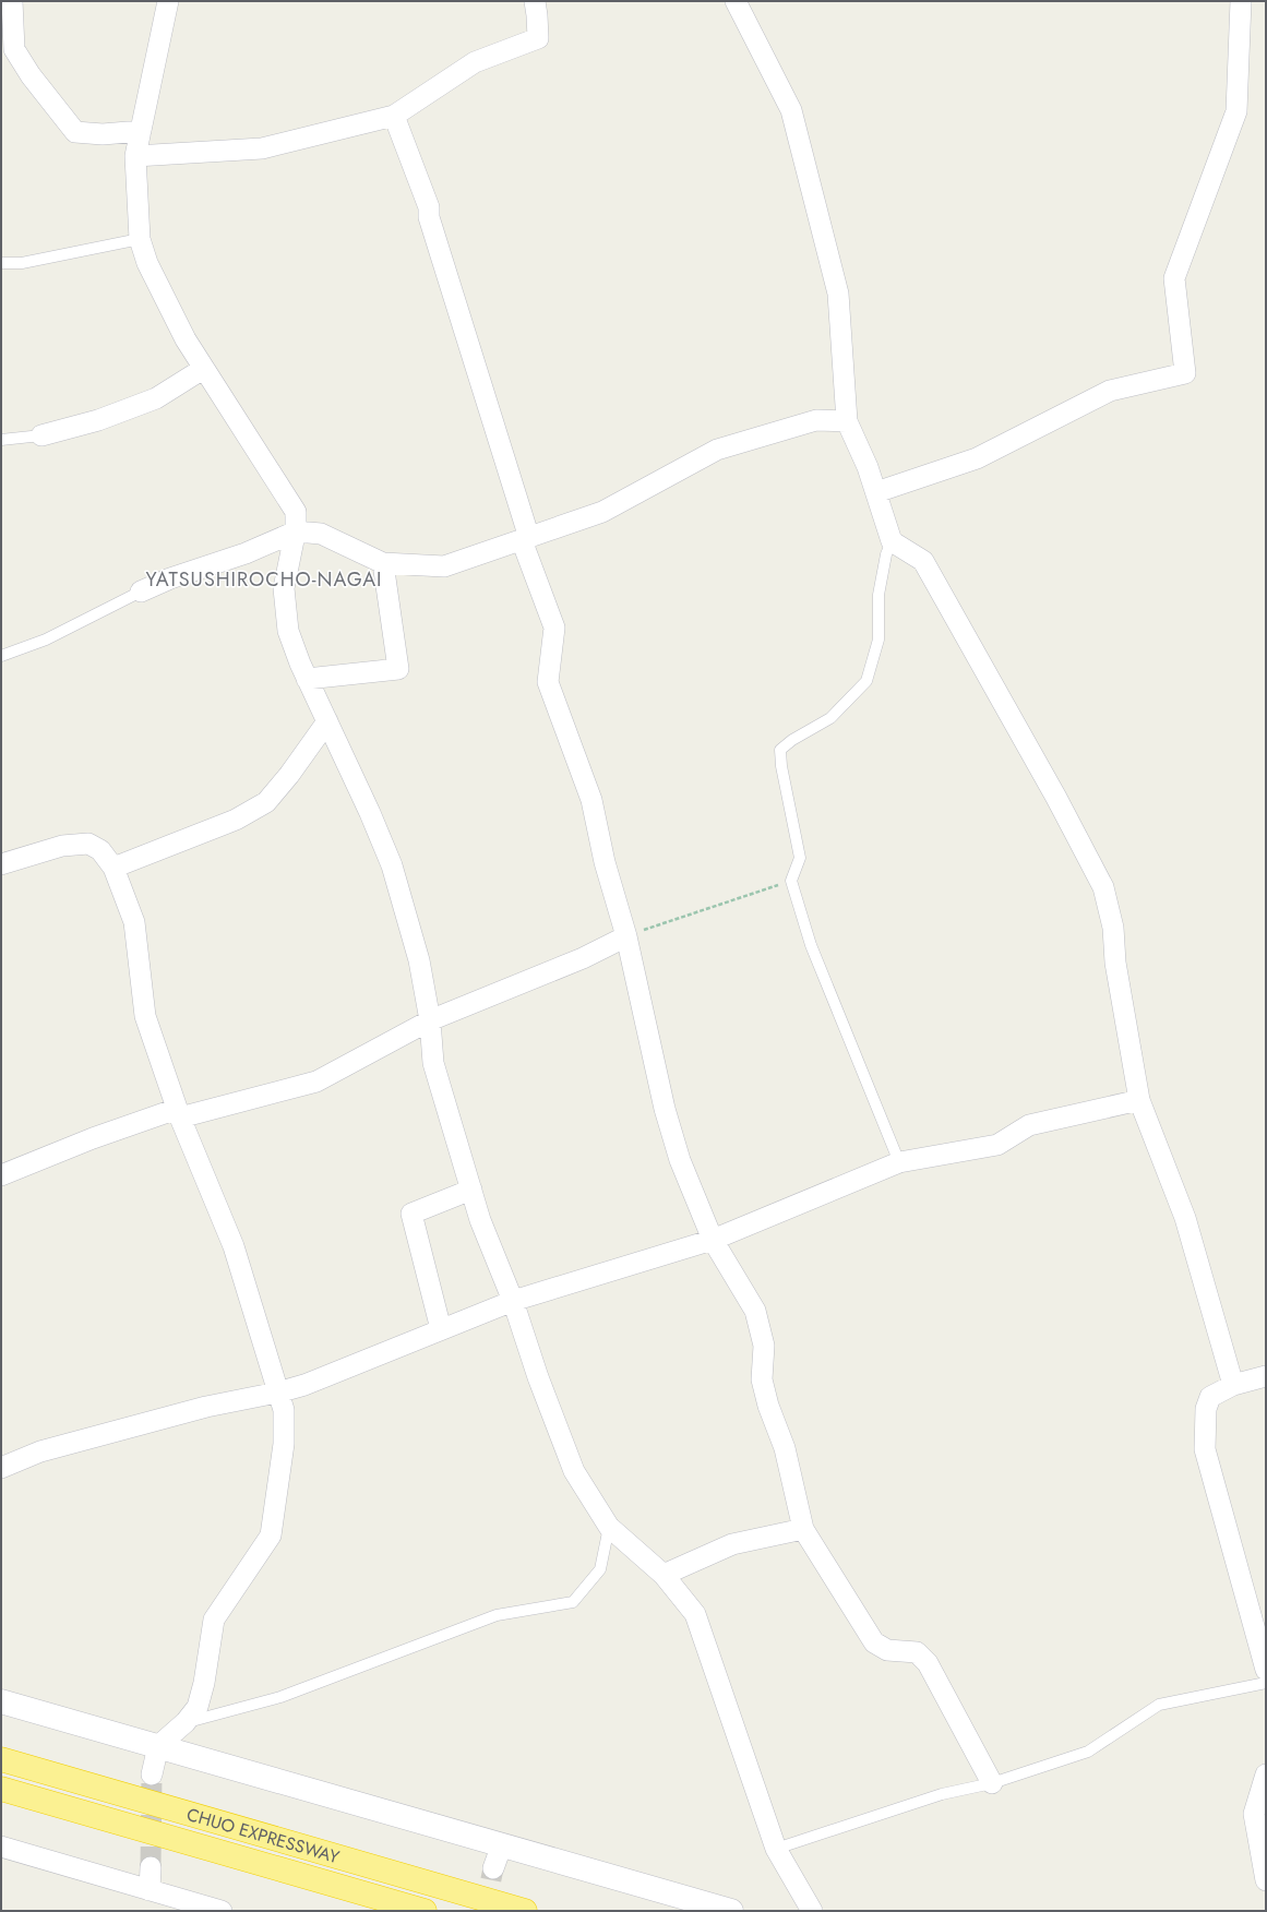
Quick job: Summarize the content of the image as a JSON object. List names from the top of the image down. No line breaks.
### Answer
{"streets":{"highway":["CHUO EXPRESSWAY"]},"districts":["YATSUSHIROCHO-NAGAI"]}
